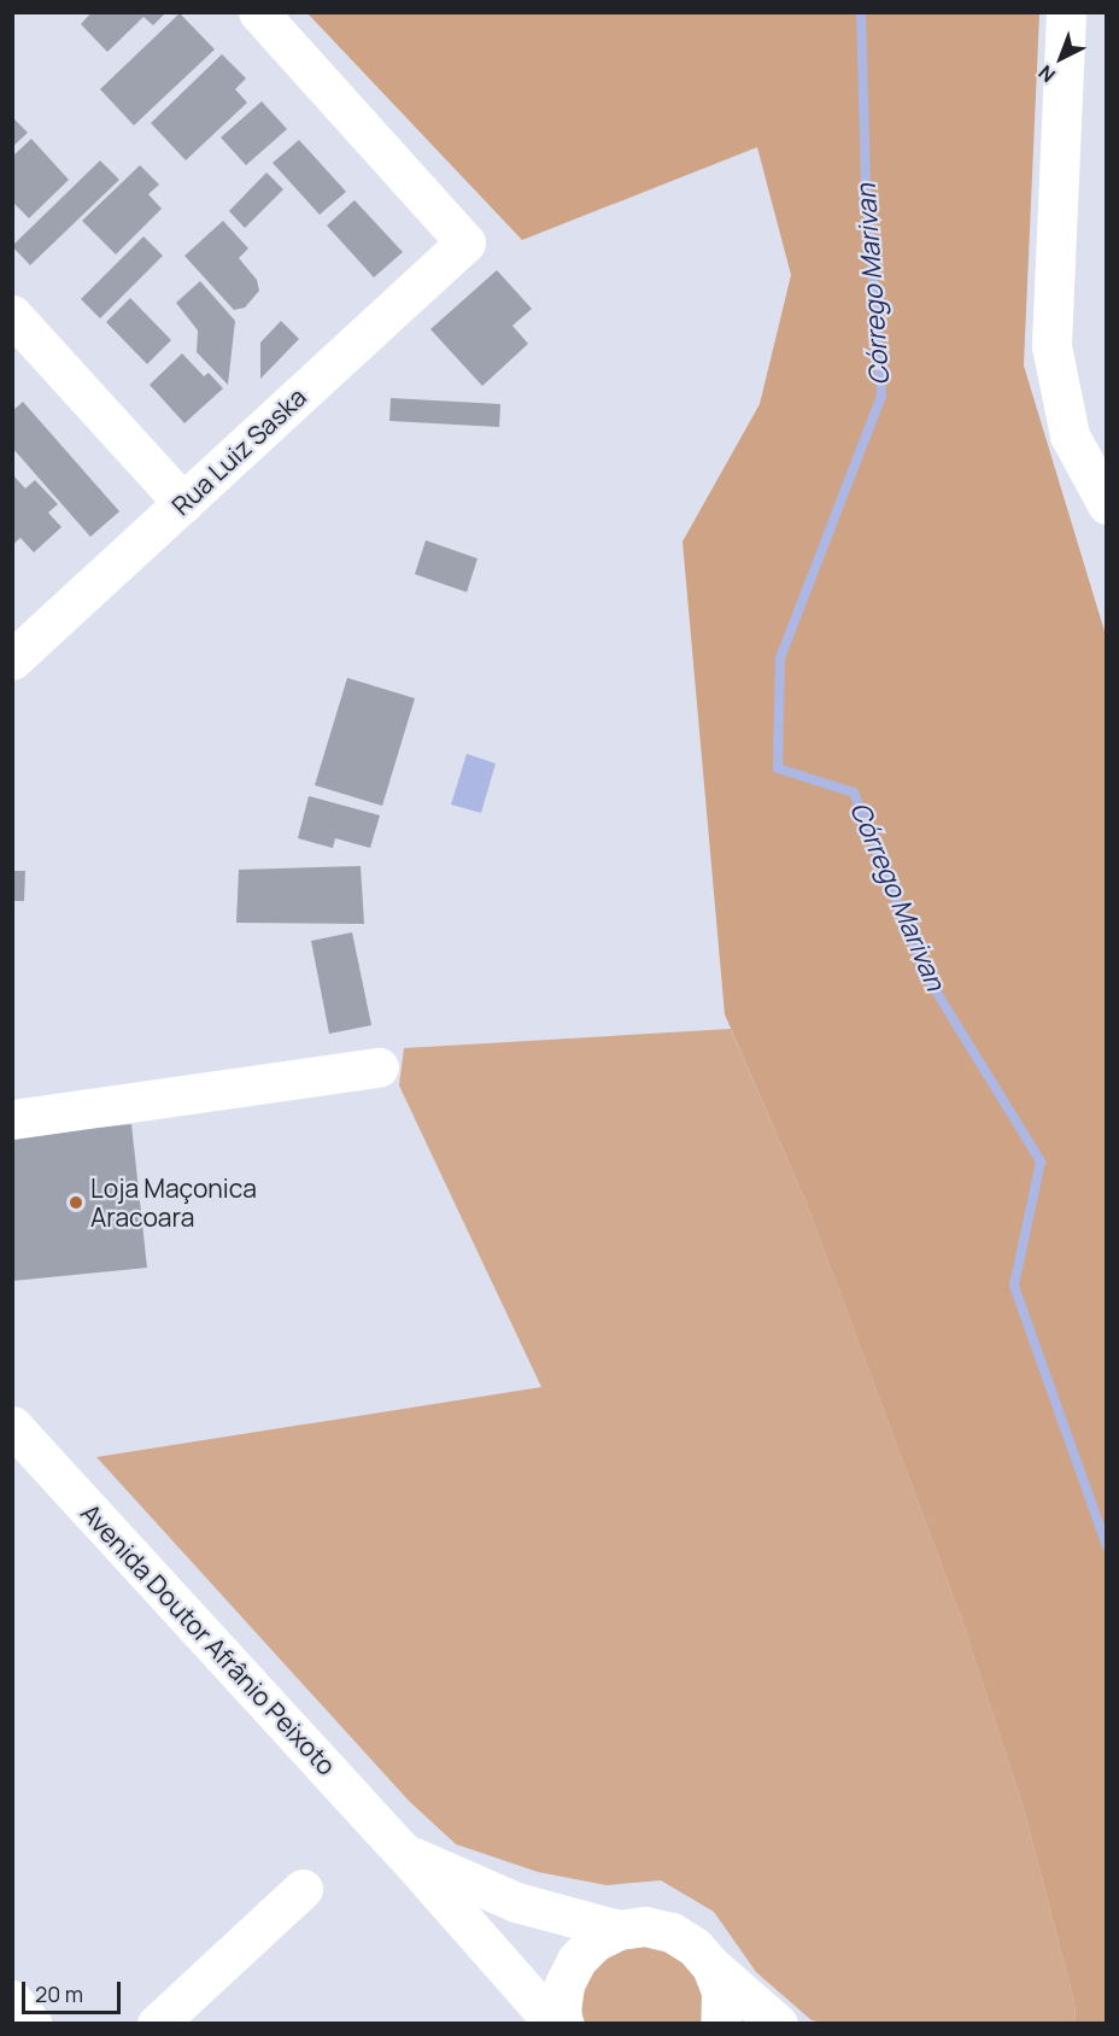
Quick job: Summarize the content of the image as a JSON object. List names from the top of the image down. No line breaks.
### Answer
{"streets":{"street":["Rua Luiz Saska","Avenida Doutor Afrânio Peixoto"]},"water":["Córrego Marivan"],"places":["Loja Maçonica Aracoara"],"scale_bar":"20 m","north":"bottom left"}
